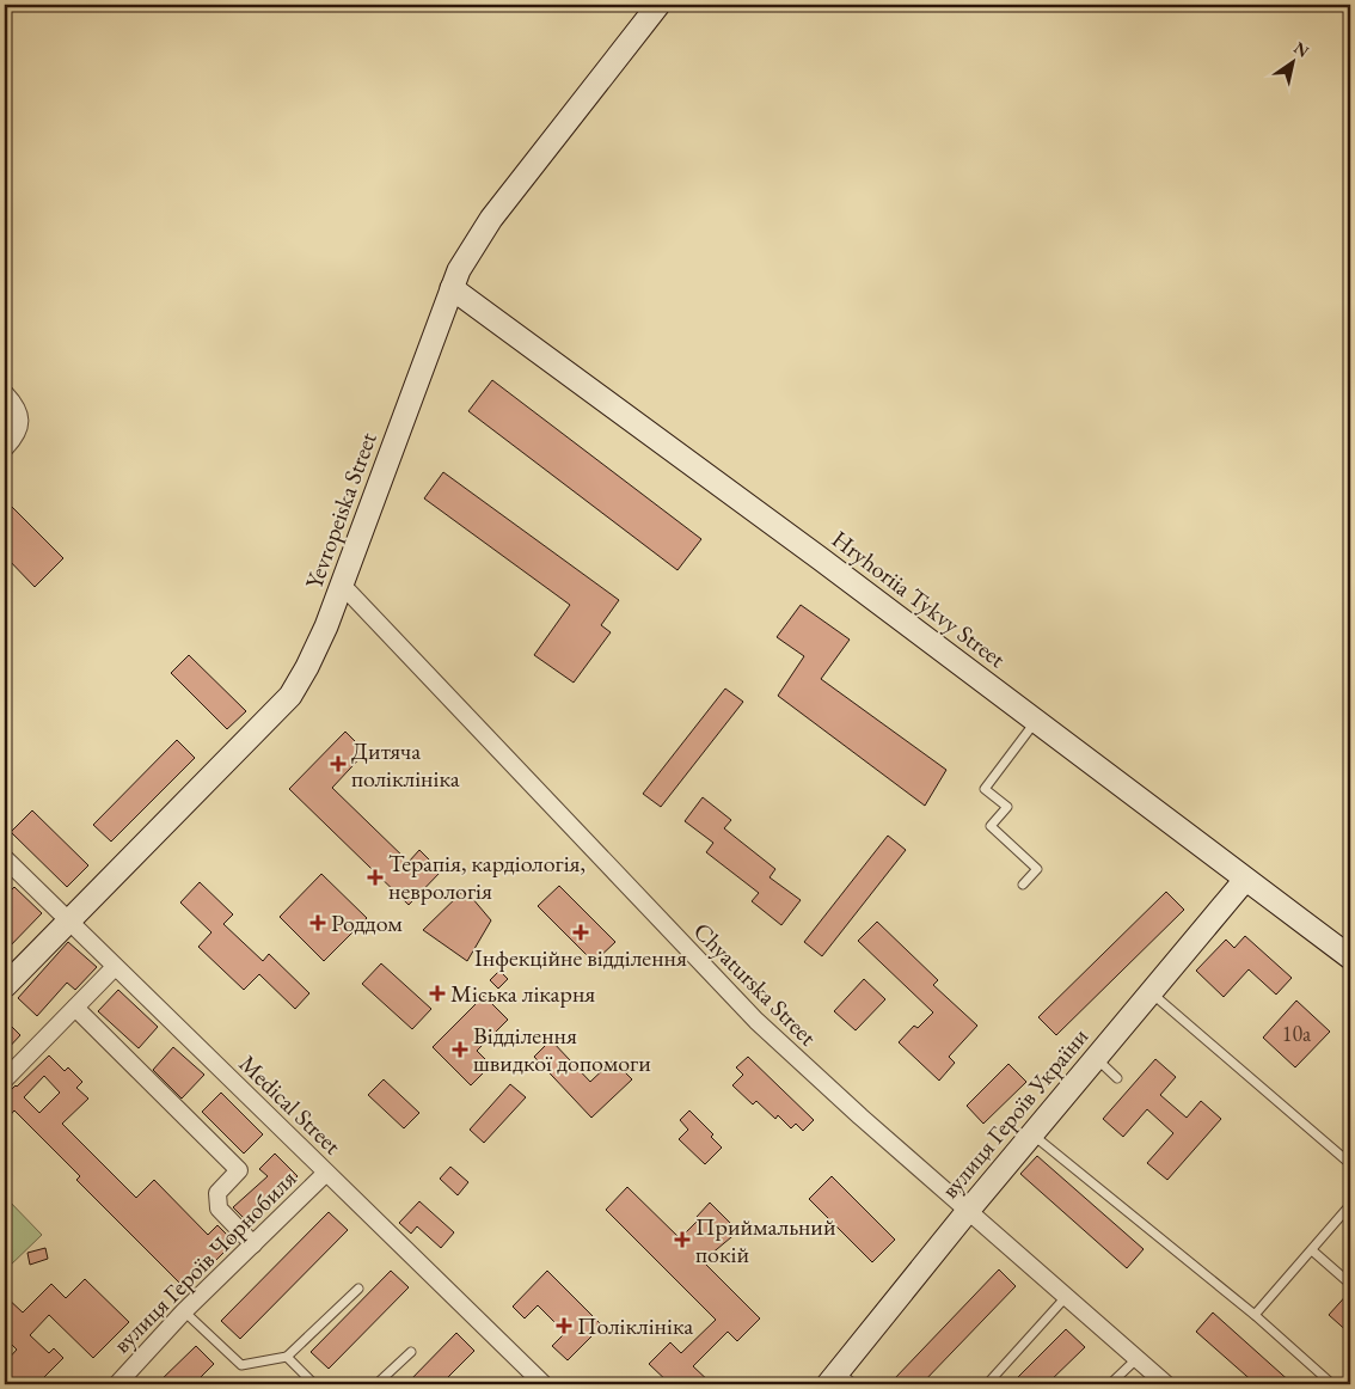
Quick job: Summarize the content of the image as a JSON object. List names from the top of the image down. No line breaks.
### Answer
{"streets":{"street":["Yevropeiska Street","Hryhoriia Tykvy Street","Chyaturska Street","Medical Street","вулиця Героїв України","вулиця Героїв Чорнобиля"]},"crossings":[["Yevropeiska Street","Hryhoriia Tykvy Street"],["Yevropeiska Street","Chyaturska Street"],["Yevropeiska Street","Medical Street"],["Hryhoriia Tykvy Street","вулиця Героїв України"],["Chyaturska Street","вулиця Героїв України"],["Medical Street","вулиця Героїв Чорнобиля"]],"places":{"health":["Дитяча поліклініка","Терапія, кардіологія, неврологія","Роддом","Інфекційне відділення","Мiська лiкарня","Відділення швидкої допомоги","Приймальний покій","Поліклініка"]},"house_numbers":["10а"],"north":"top right"}
